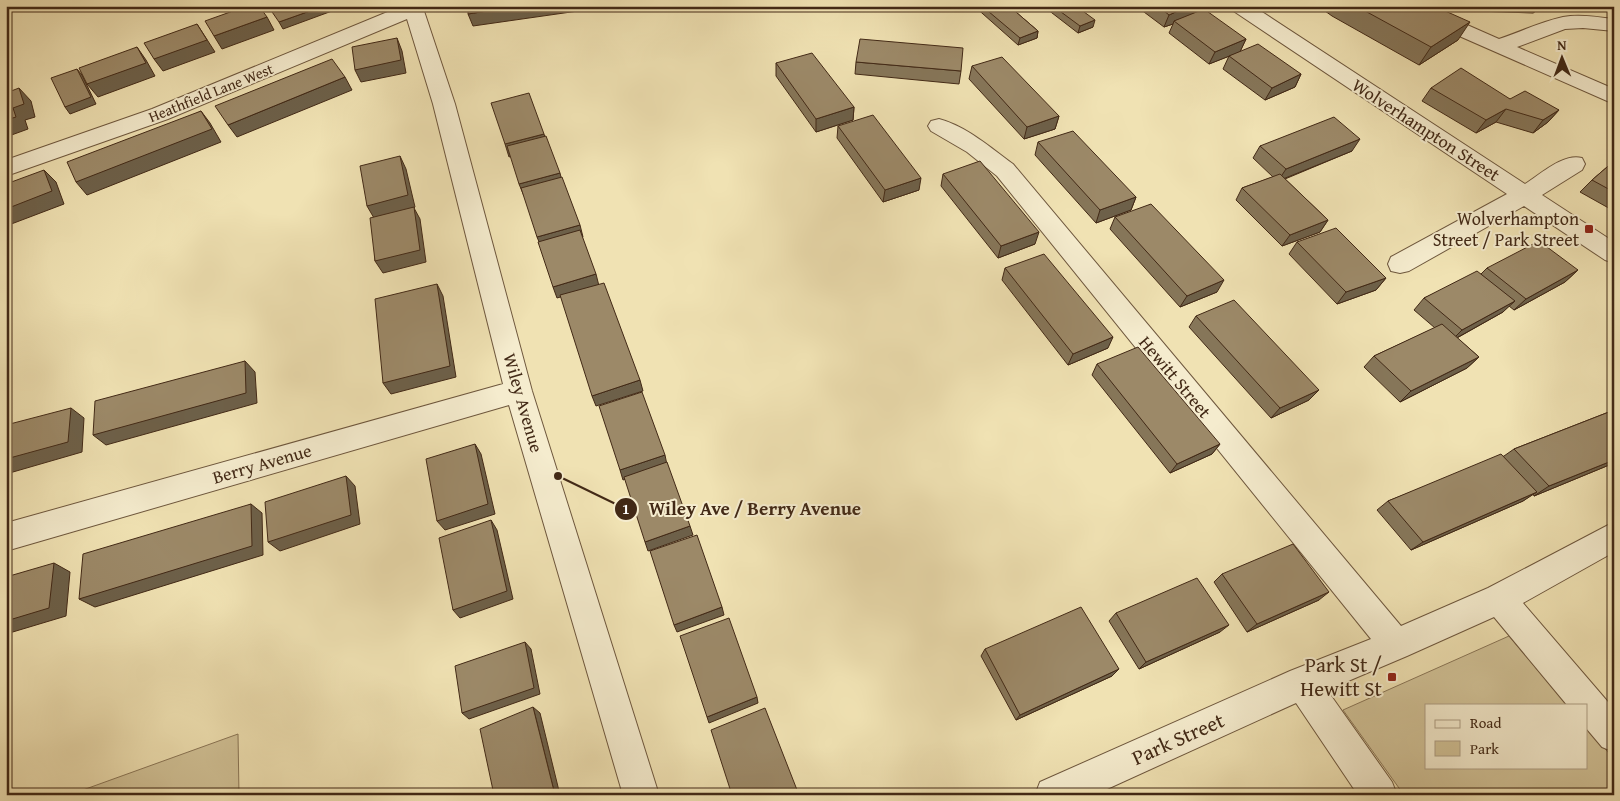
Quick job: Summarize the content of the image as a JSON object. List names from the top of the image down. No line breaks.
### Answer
{"streets":{"street":["Heathfield Lane West","Wolverhampton Street","Hewitt Street","Wiley Avenue","Berry Avenue","Park Street"]},"crossings":[["Heathfield Lane West","Wiley Avenue"],["Hewitt Street","Park Street"],["Wiley Avenue","Berry Avenue"]],"places":{"transit":["Wolverhampton Street / Park Street","Park St / Hewitt St"],"other":["Wiley Ave / Berry Avenue"]},"legend":["Road","Park"],"north":"top"}
